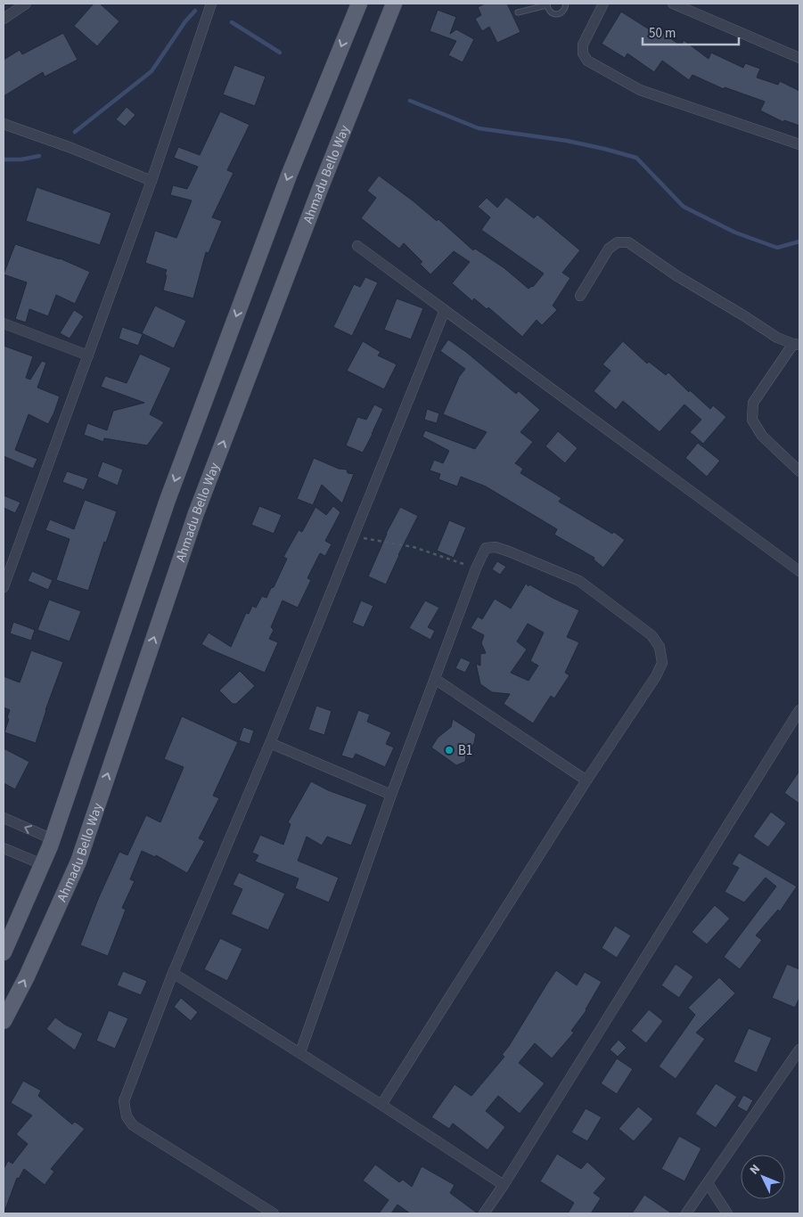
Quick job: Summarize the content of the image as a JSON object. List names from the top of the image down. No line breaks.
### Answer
{"streets":{"main road":["Ahmadu Bello Way"]},"places":["B1"],"scale_bar":"50 m","north":"top left"}
